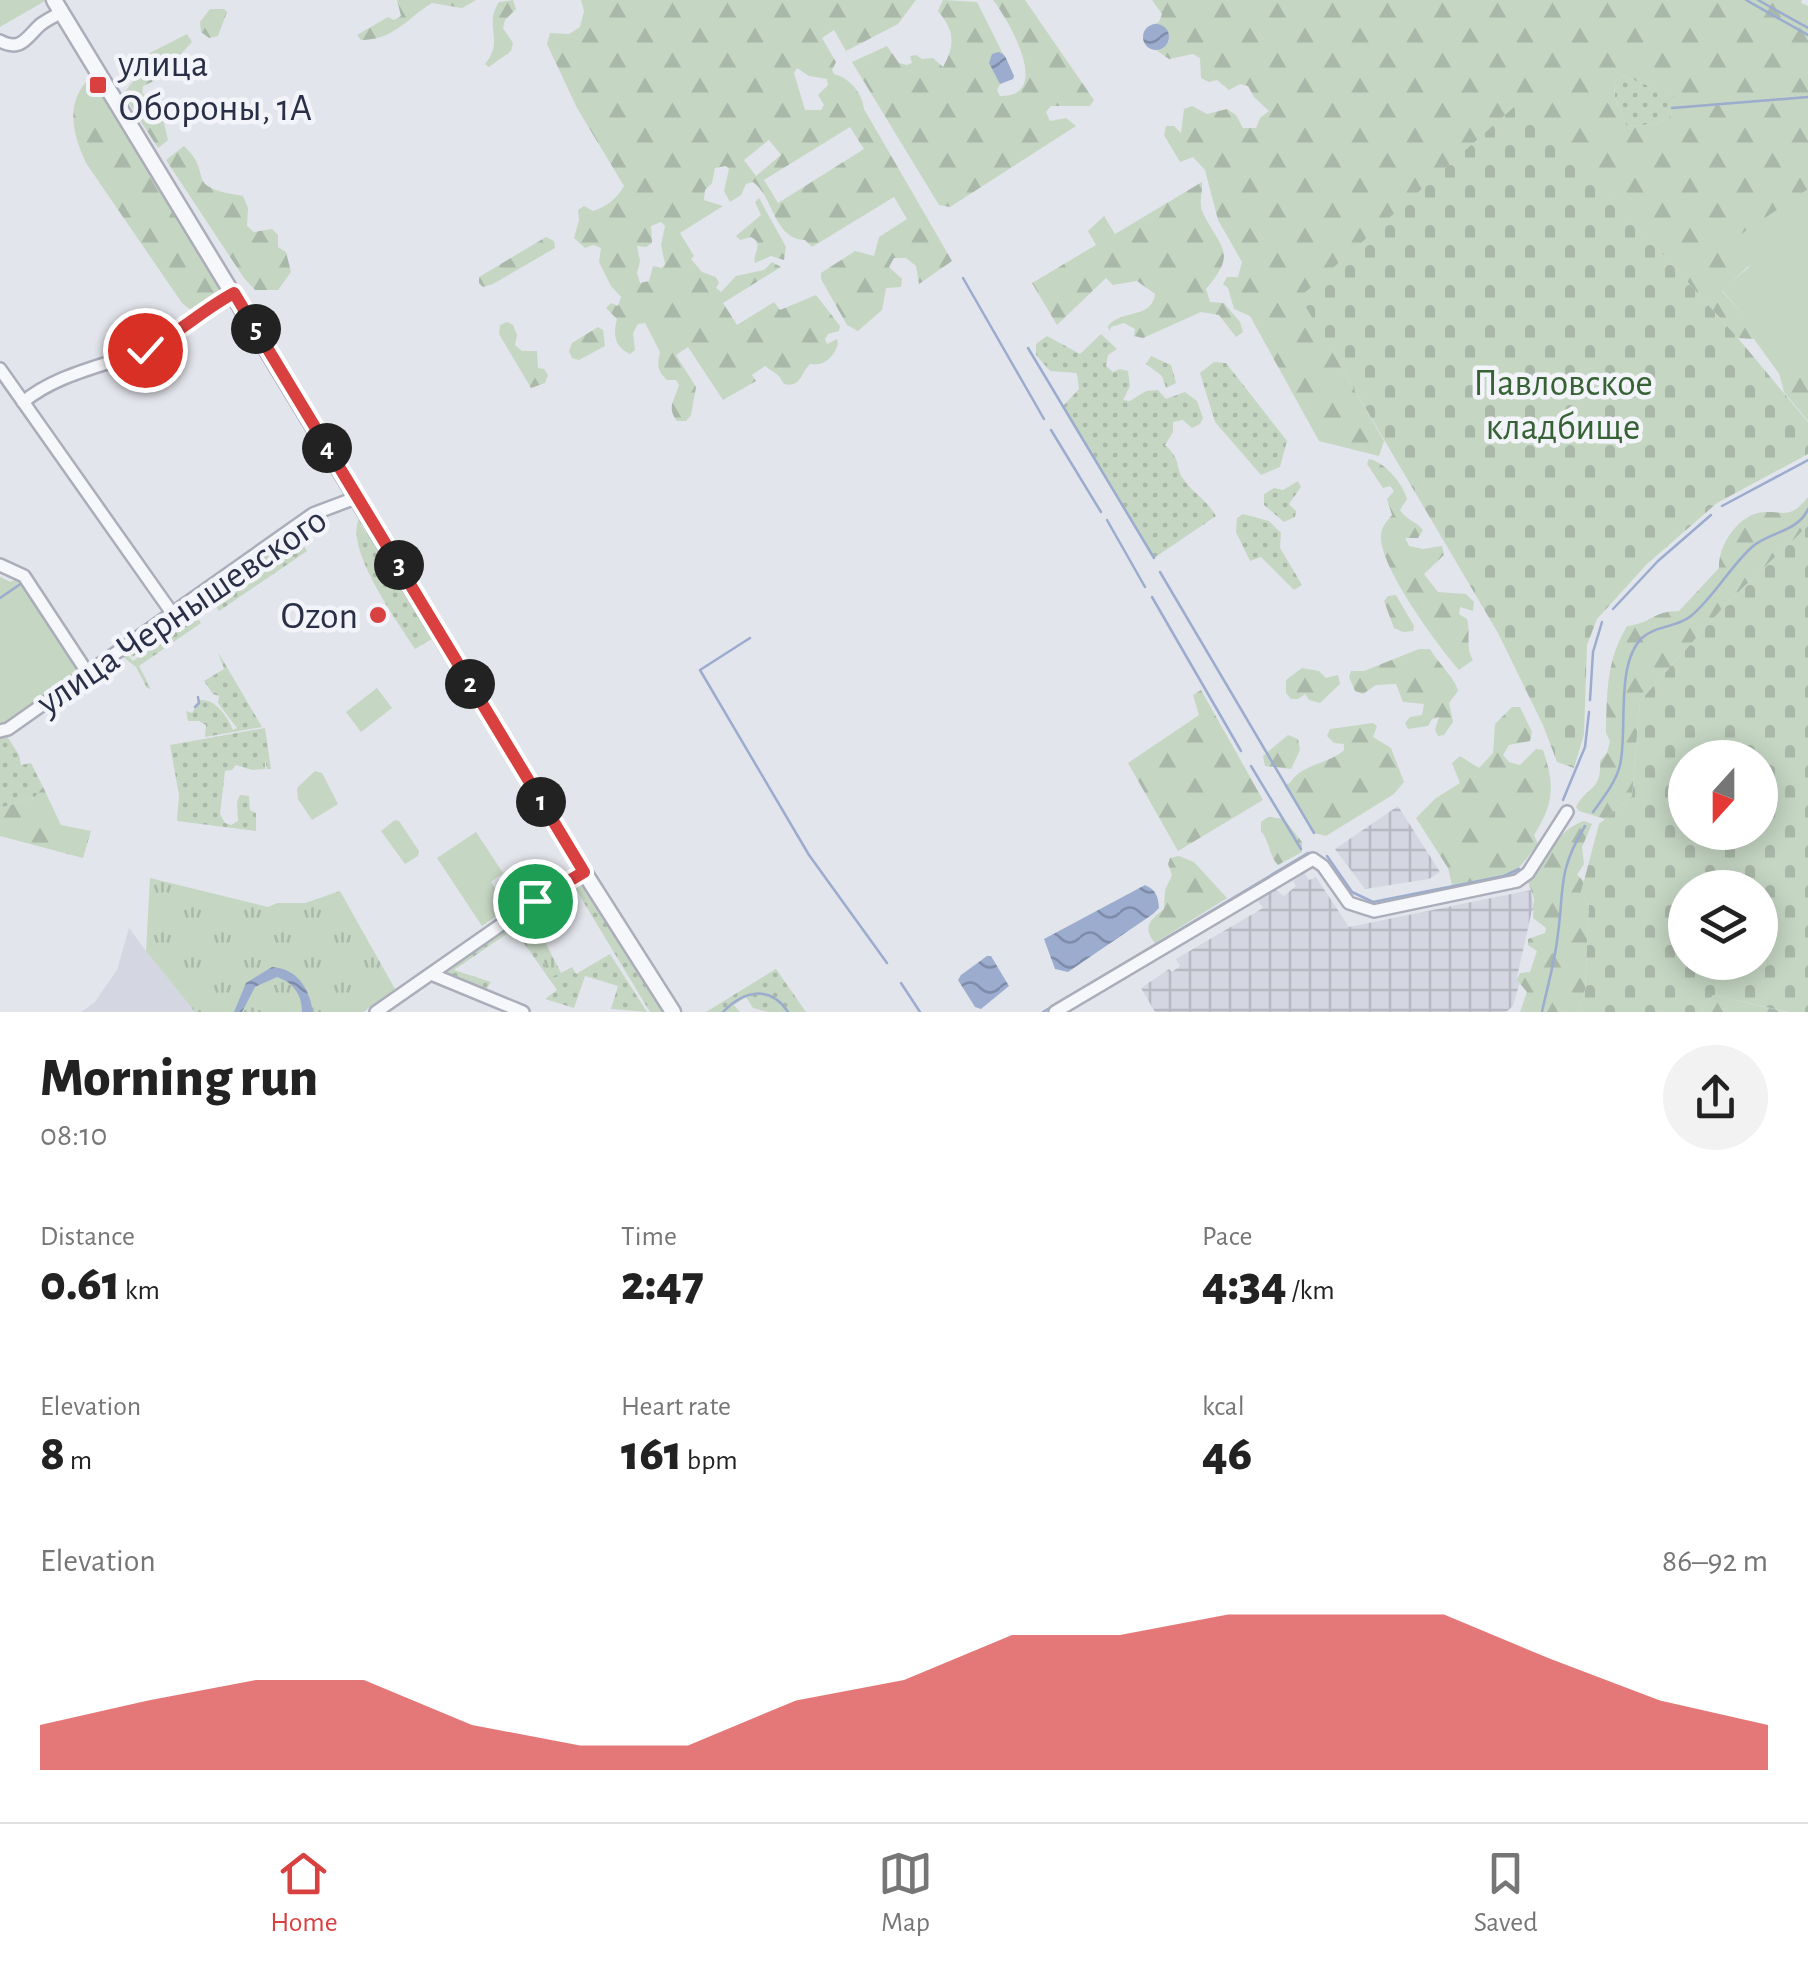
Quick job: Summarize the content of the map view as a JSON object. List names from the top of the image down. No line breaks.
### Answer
{"streets":{"street":["улица Чернышевского"]},"parks":["Павловское кладбище"],"places":{"transit":["улица Обороны, 1А"],"other":["Ozon"]},"north":"bottom","page":{"pins":["5","4","3","2","1"],"heading":["Morning run","08:10"],"stats":[["Distance","0.61 km"],["Time","2:47"],["Pace","4:34 /km"],["Elevation","8 m"],["Heart rate","161 bpm"],["kcal","46"]],"chart":["Elevation","86–92 m"],"tabs":["Home","Map","Saved"]}}
